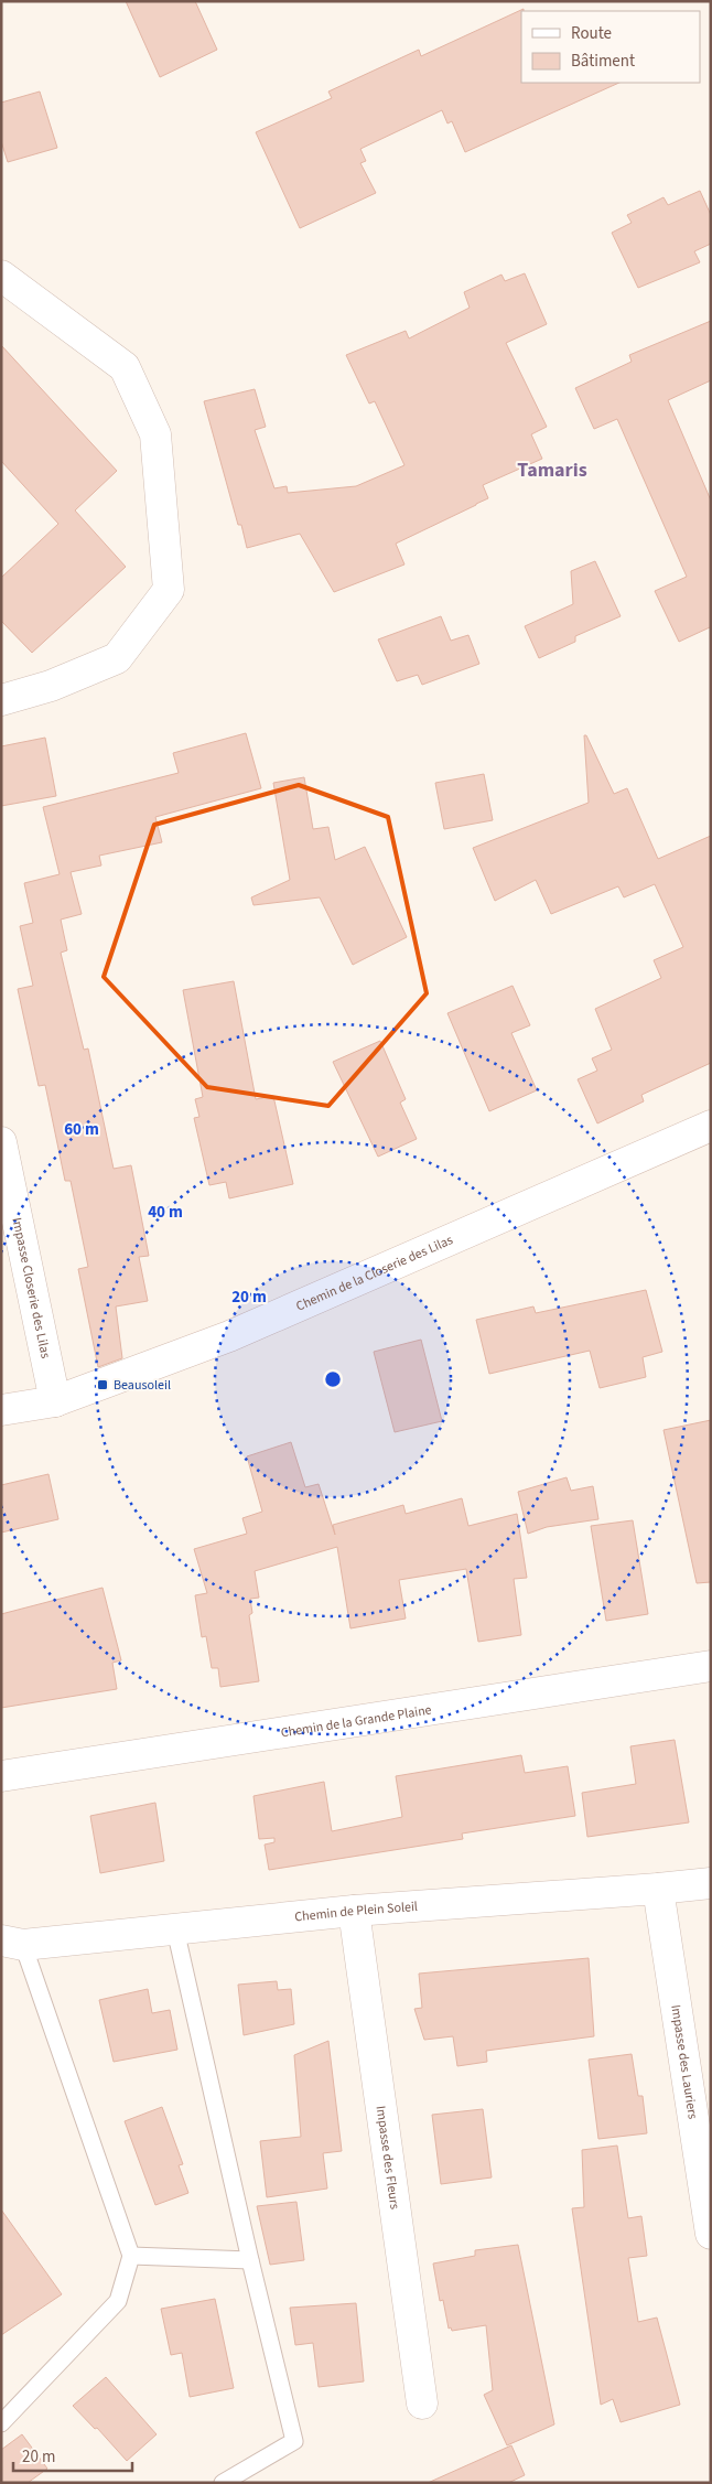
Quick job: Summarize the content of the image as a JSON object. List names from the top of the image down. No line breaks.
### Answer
{"streets":{"street":["Chemin de la Closerie des Lilas","Impasse Closerie des Lilas","Chemin de la Grande Plaine","Chemin de Plein Soleil","Impasse des Lauriers","Impasse des Fleurs"]},"crossings":[["Chemin de la Closerie des Lilas","Impasse Closerie des Lilas"],["Chemin de Plein Soleil","Impasse des Lauriers"],["Chemin de Plein Soleil","Impasse des Fleurs"]],"districts":["Tamaris"],"places":{"transit":["Beausoleil"]},"legend":["Route","Bâtiment"],"scale_bar":"20 m","rings":["60 m","40 m","20 m"]}
